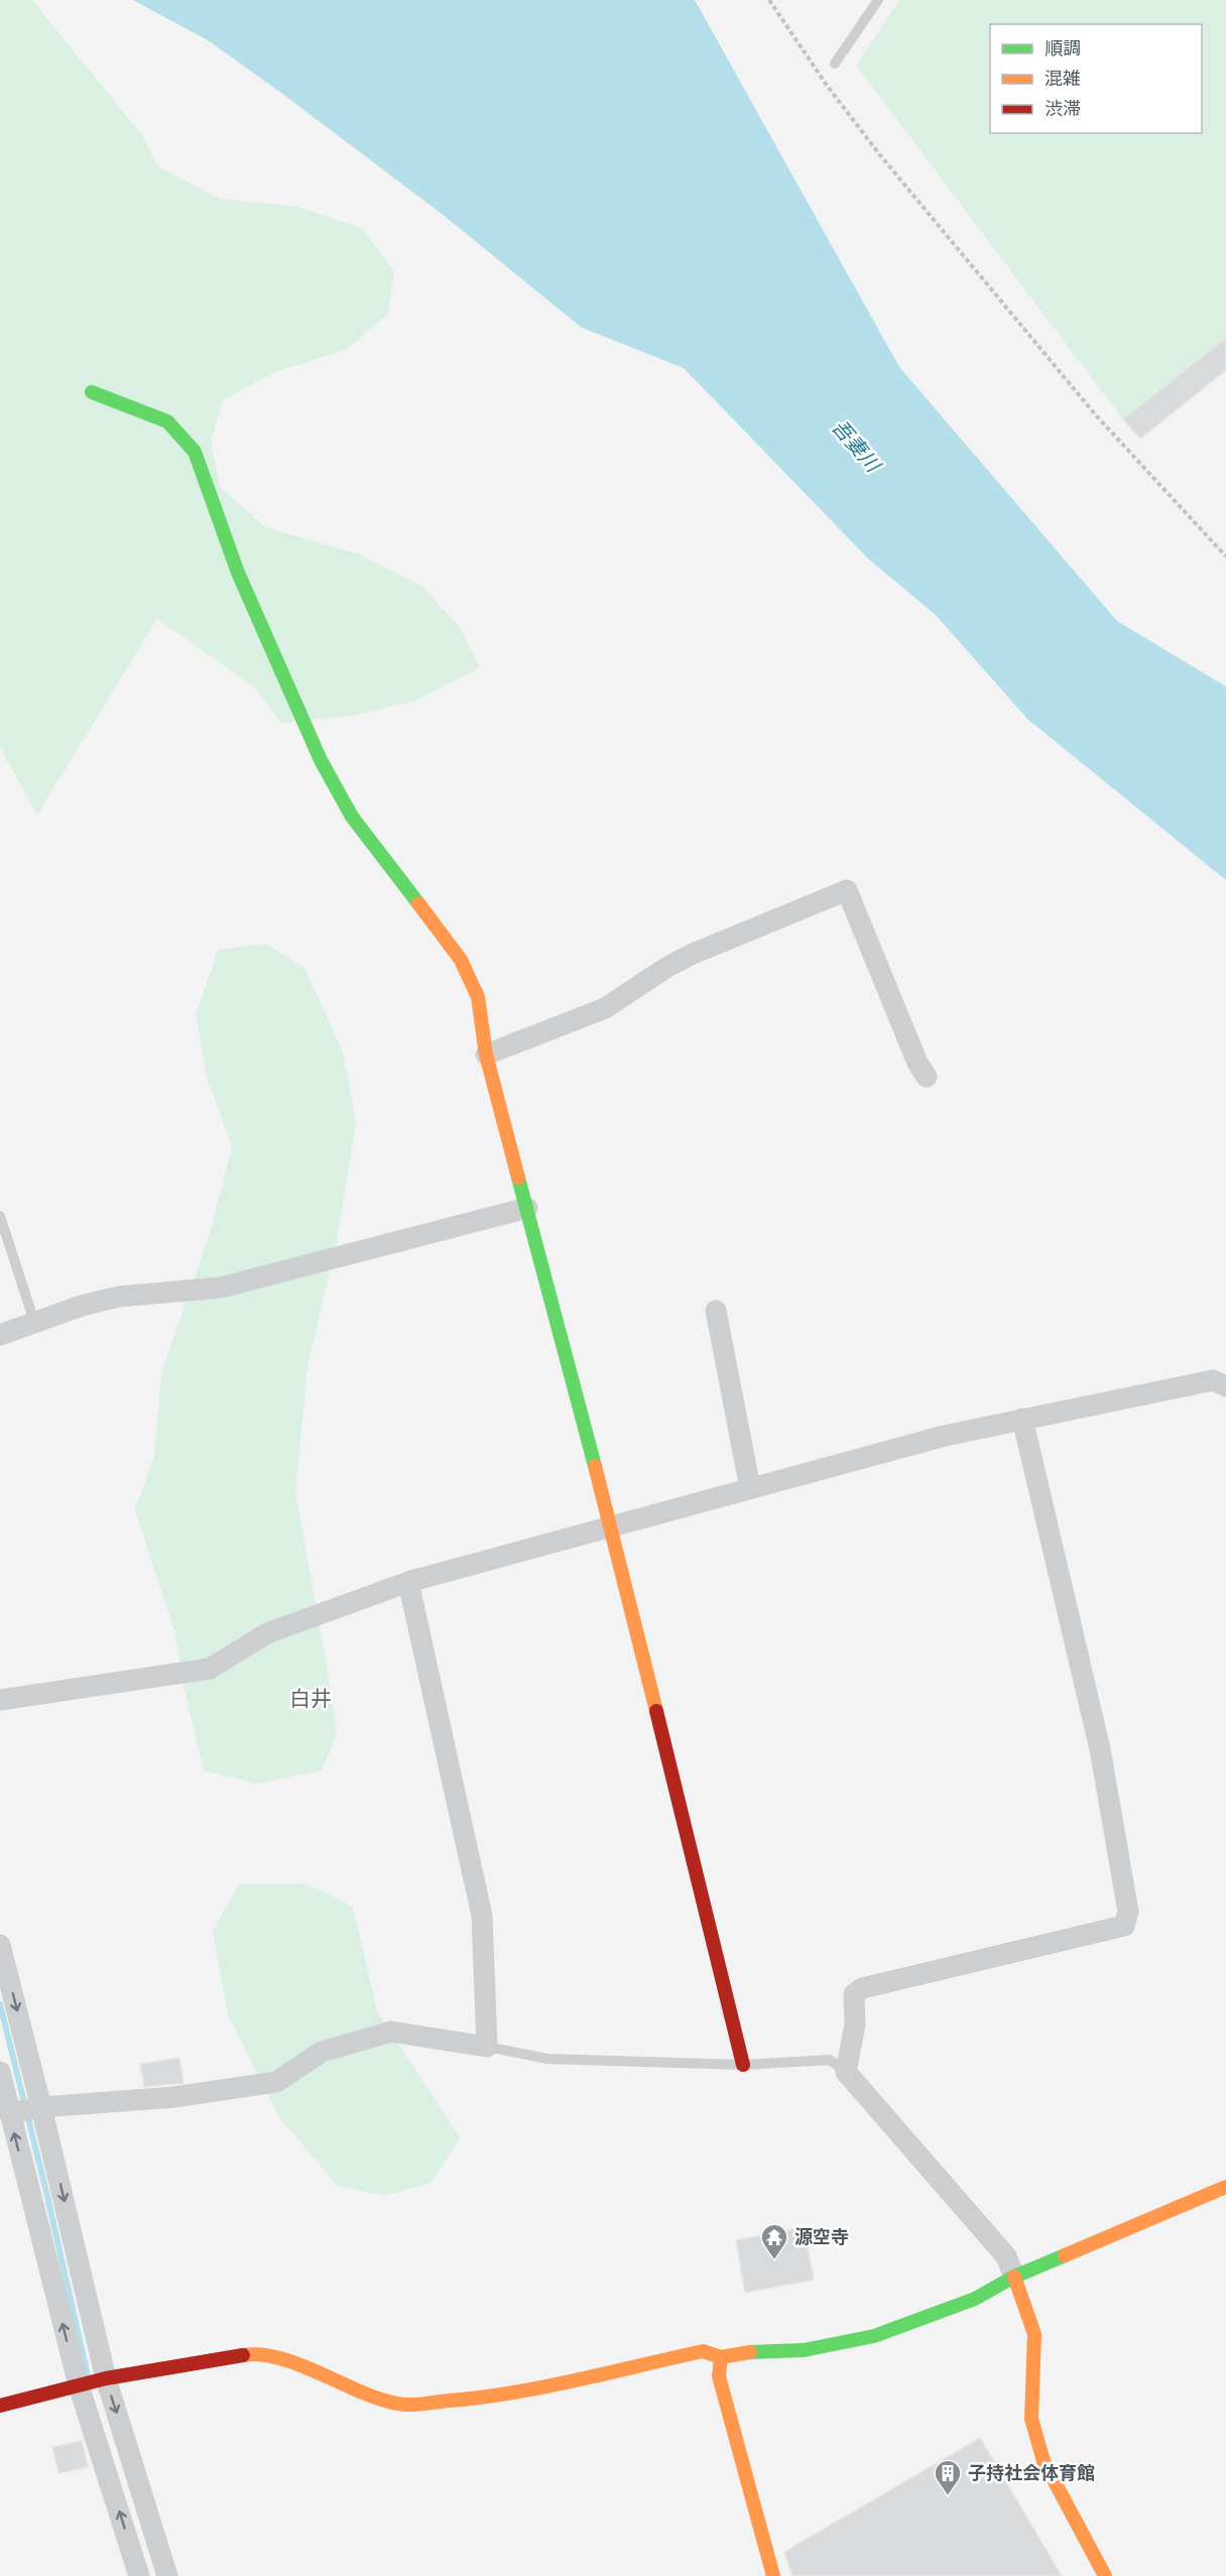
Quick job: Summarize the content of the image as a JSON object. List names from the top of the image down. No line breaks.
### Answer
{"districts":["白井"],"water":["吾妻川"],"places":{"temple":["源空寺"],"building":["子持社会体育館"]},"legend":["順調","混雑","渋滞"]}
